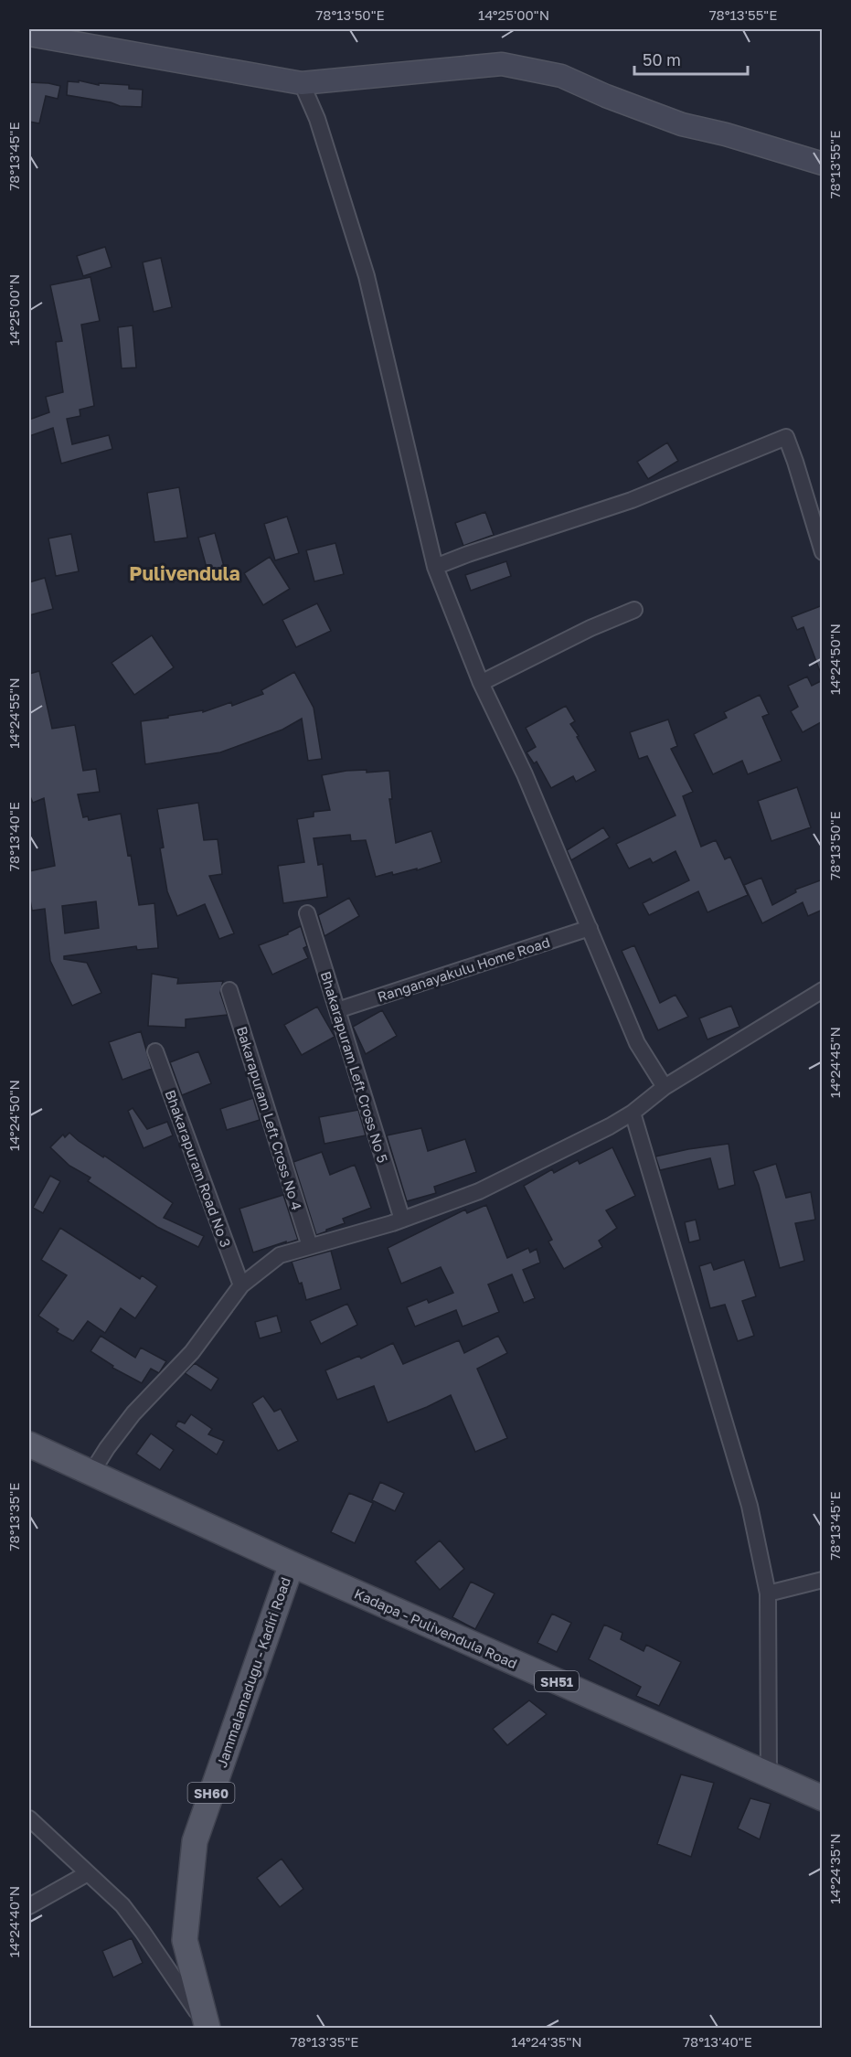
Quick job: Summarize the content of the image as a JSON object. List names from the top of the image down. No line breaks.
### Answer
{"streets":{"main road":["Kadapa - Pulivendula Road","Jammalamadugu - Kadiri Road","SH51","SH60"],"street":["Ranganayakulu Home Road","Bhakarapuram Left Cross No 5","Bakarapuram Left Cross No 4","Bhakarapuram Road No 3"]},"crossings":[["Ranganayakulu Home Road","Bhakarapuram Left Cross No 5"],["Kadapa - Pulivendula Road","Jammalamadugu - Kadiri Road"]],"districts":["Pulivendula"],"scale_bar":"50 m","coordinates":["78°13'50\"E","14°25'00\"N","78°13'55\"E","78°13'45\"E","14°24'50\"N","14°24'55\"N","78°13'40\"E","14°24'45\"N","78°13'35\"E","14°24'35\"N","14°24'40\"N"]}
